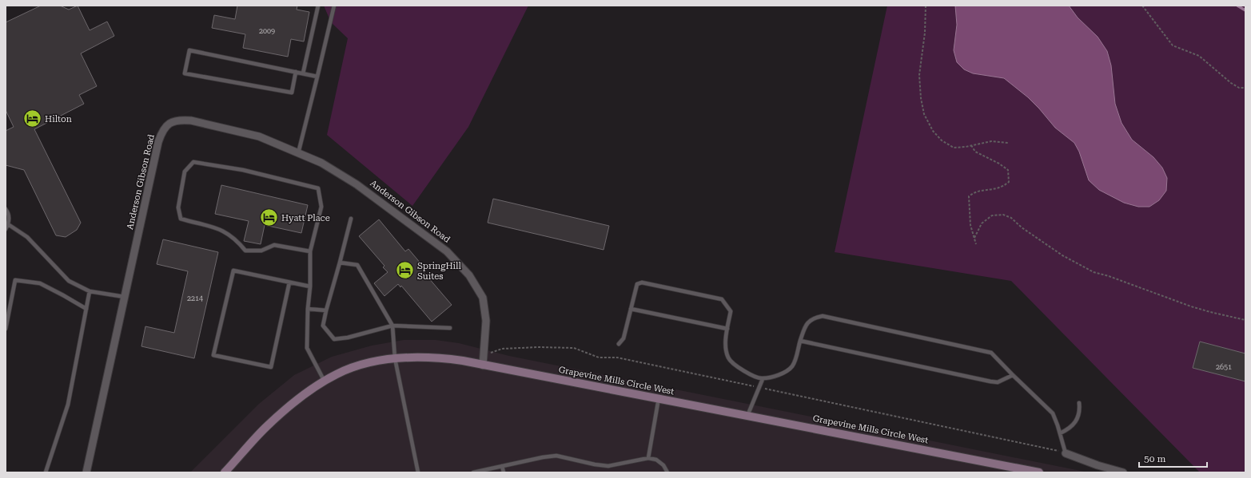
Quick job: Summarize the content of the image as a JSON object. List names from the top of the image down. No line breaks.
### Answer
{"streets":{"street":["Anderson Gibson Road","Grapevine Mills Circle West"]},"crossings":[["Anderson Gibson Road","Grapevine Mills Circle West"]],"places":{"hotel":["Hilton","Hyatt Place","SpringHill Suites"]},"house_numbers":["2009","2214","2651"],"scale_bar":"50 m"}
